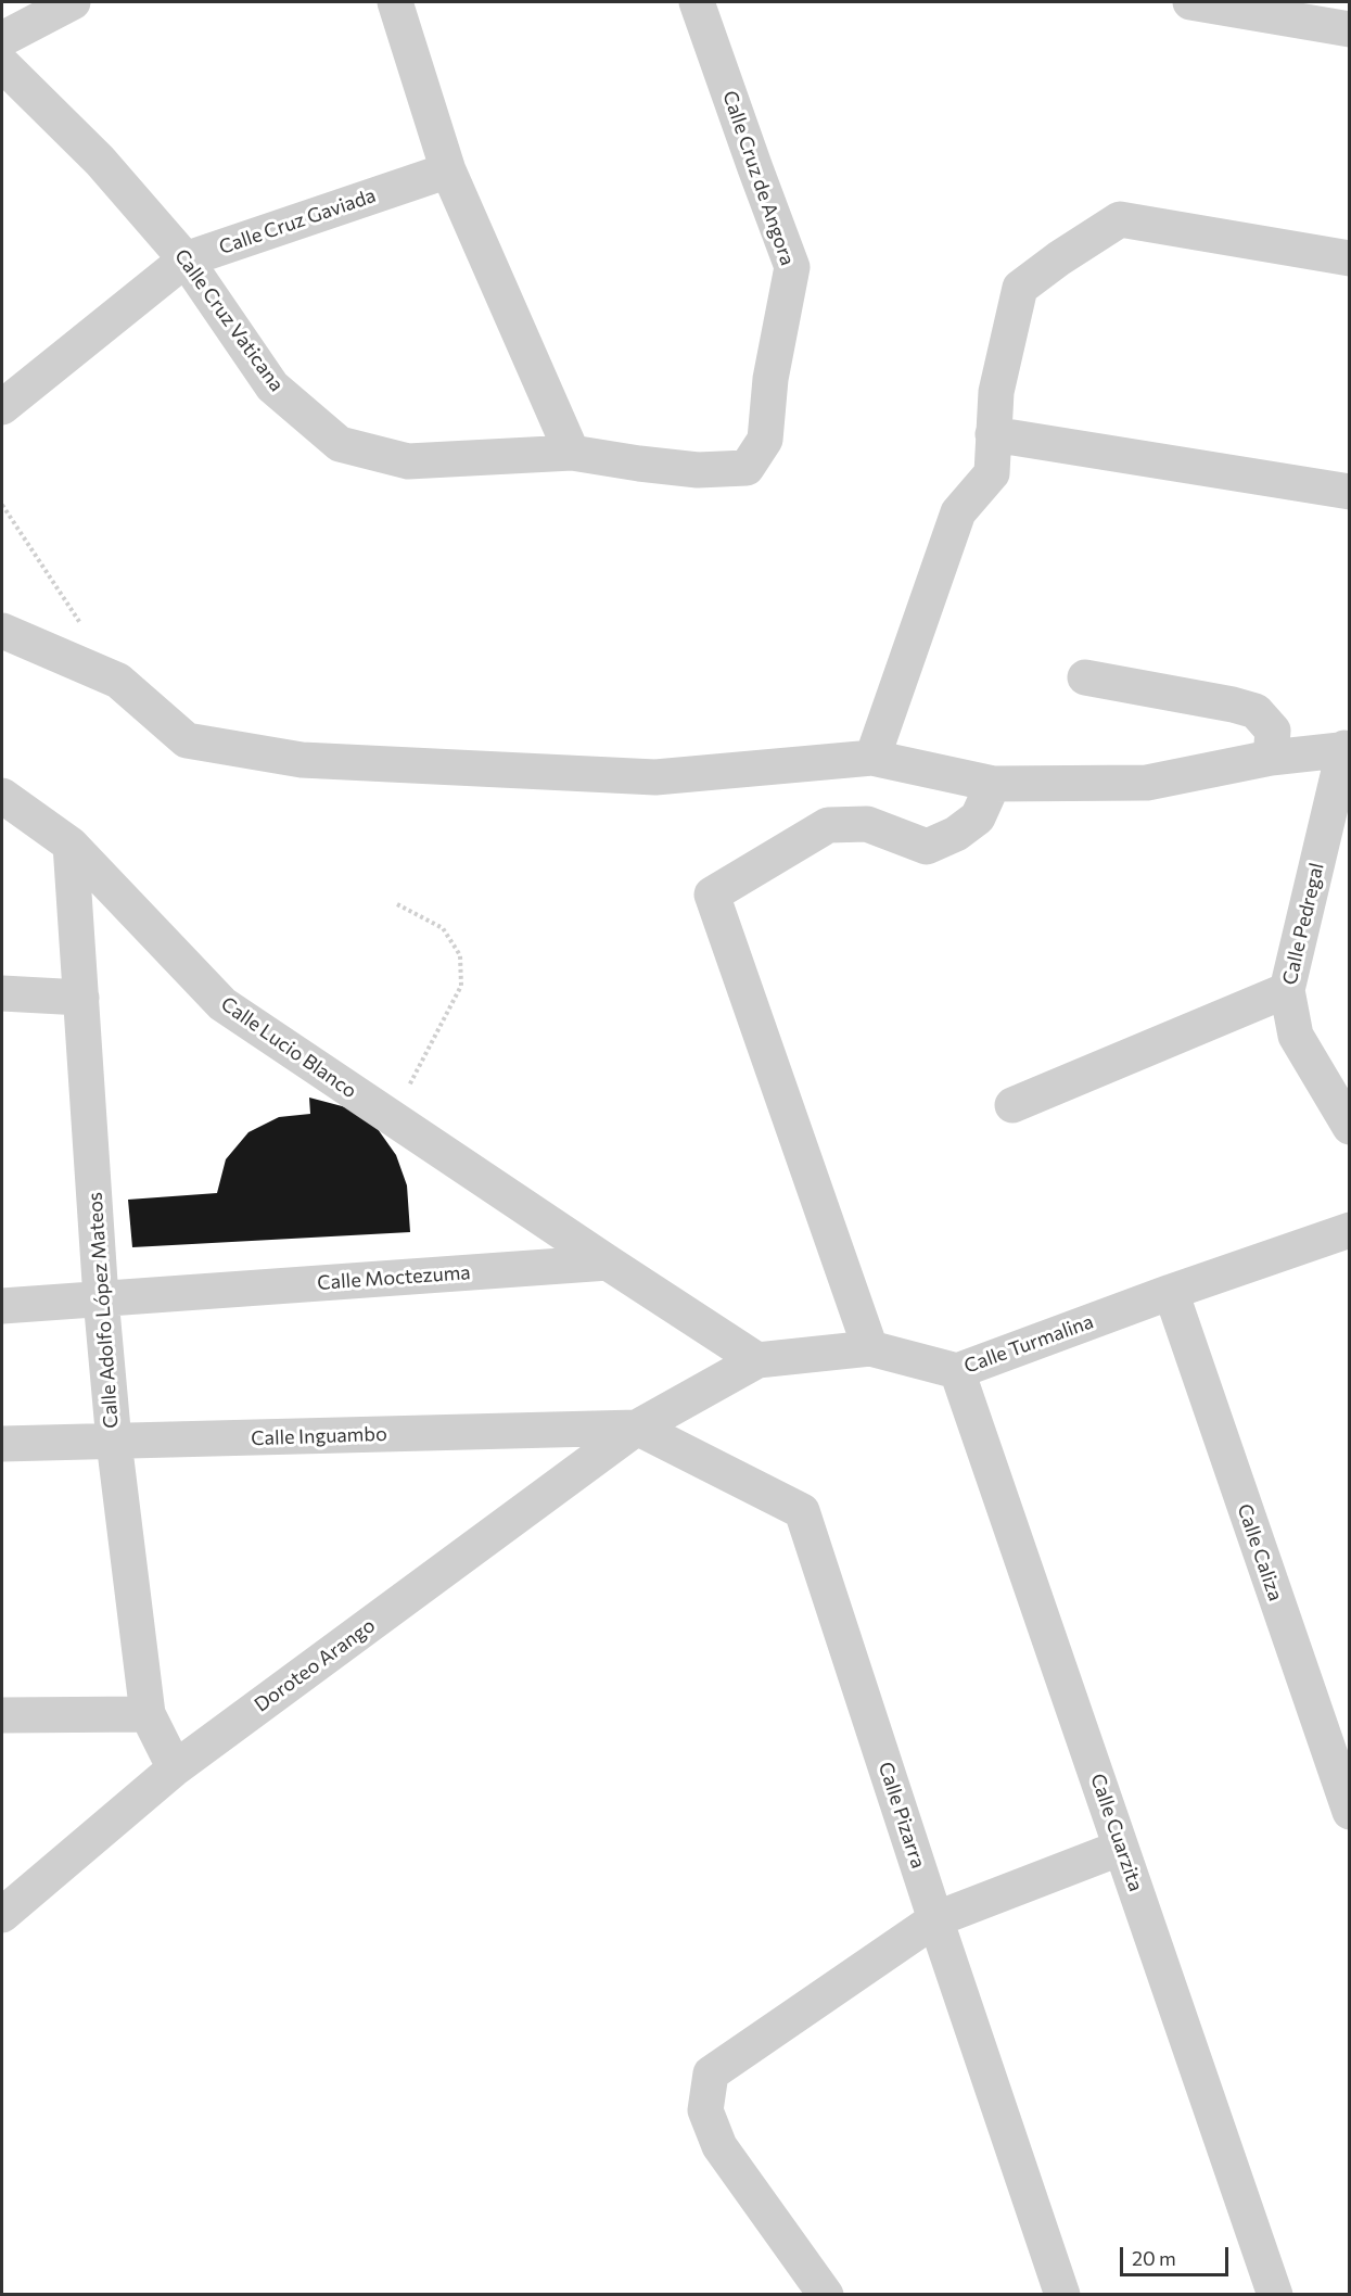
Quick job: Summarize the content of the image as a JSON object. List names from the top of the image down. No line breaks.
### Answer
{"streets":{"street":["Calle Cruz de Angora","Calle Cruz Gaviada","Calle Cruz Vaticana","Calle Pedregal","Calle Lucio Blanco","Calle Moctezuma","Calle Adolfo López Mateos","Calle Turmalina","Calle Inguambo","Calle Caliza","Doroteo Arango","Calle Pizarra","Calle Cuarzita"]},"crossings":[["Calle Cruz de Angora","Calle Cruz Vaticana"],["Calle Cruz Gaviada","Calle Cruz Vaticana"],["Calle Lucio Blanco","Calle Moctezuma"],["Calle Lucio Blanco","Calle Adolfo López Mateos"],["Calle Moctezuma","Calle Adolfo López Mateos"],["Calle Adolfo López Mateos","Calle Inguambo"],["Calle Adolfo López Mateos","Doroteo Arango"],["Calle Turmalina","Calle Inguambo"],["Calle Turmalina","Calle Caliza"],["Calle Turmalina","Doroteo Arango"],["Calle Turmalina","Calle Pizarra"],["Calle Turmalina","Calle Cuarzita"],["Calle Inguambo","Doroteo Arango"],["Calle Inguambo","Calle Pizarra"],["Doroteo Arango","Calle Pizarra"]],"scale_bar":"20 m"}
